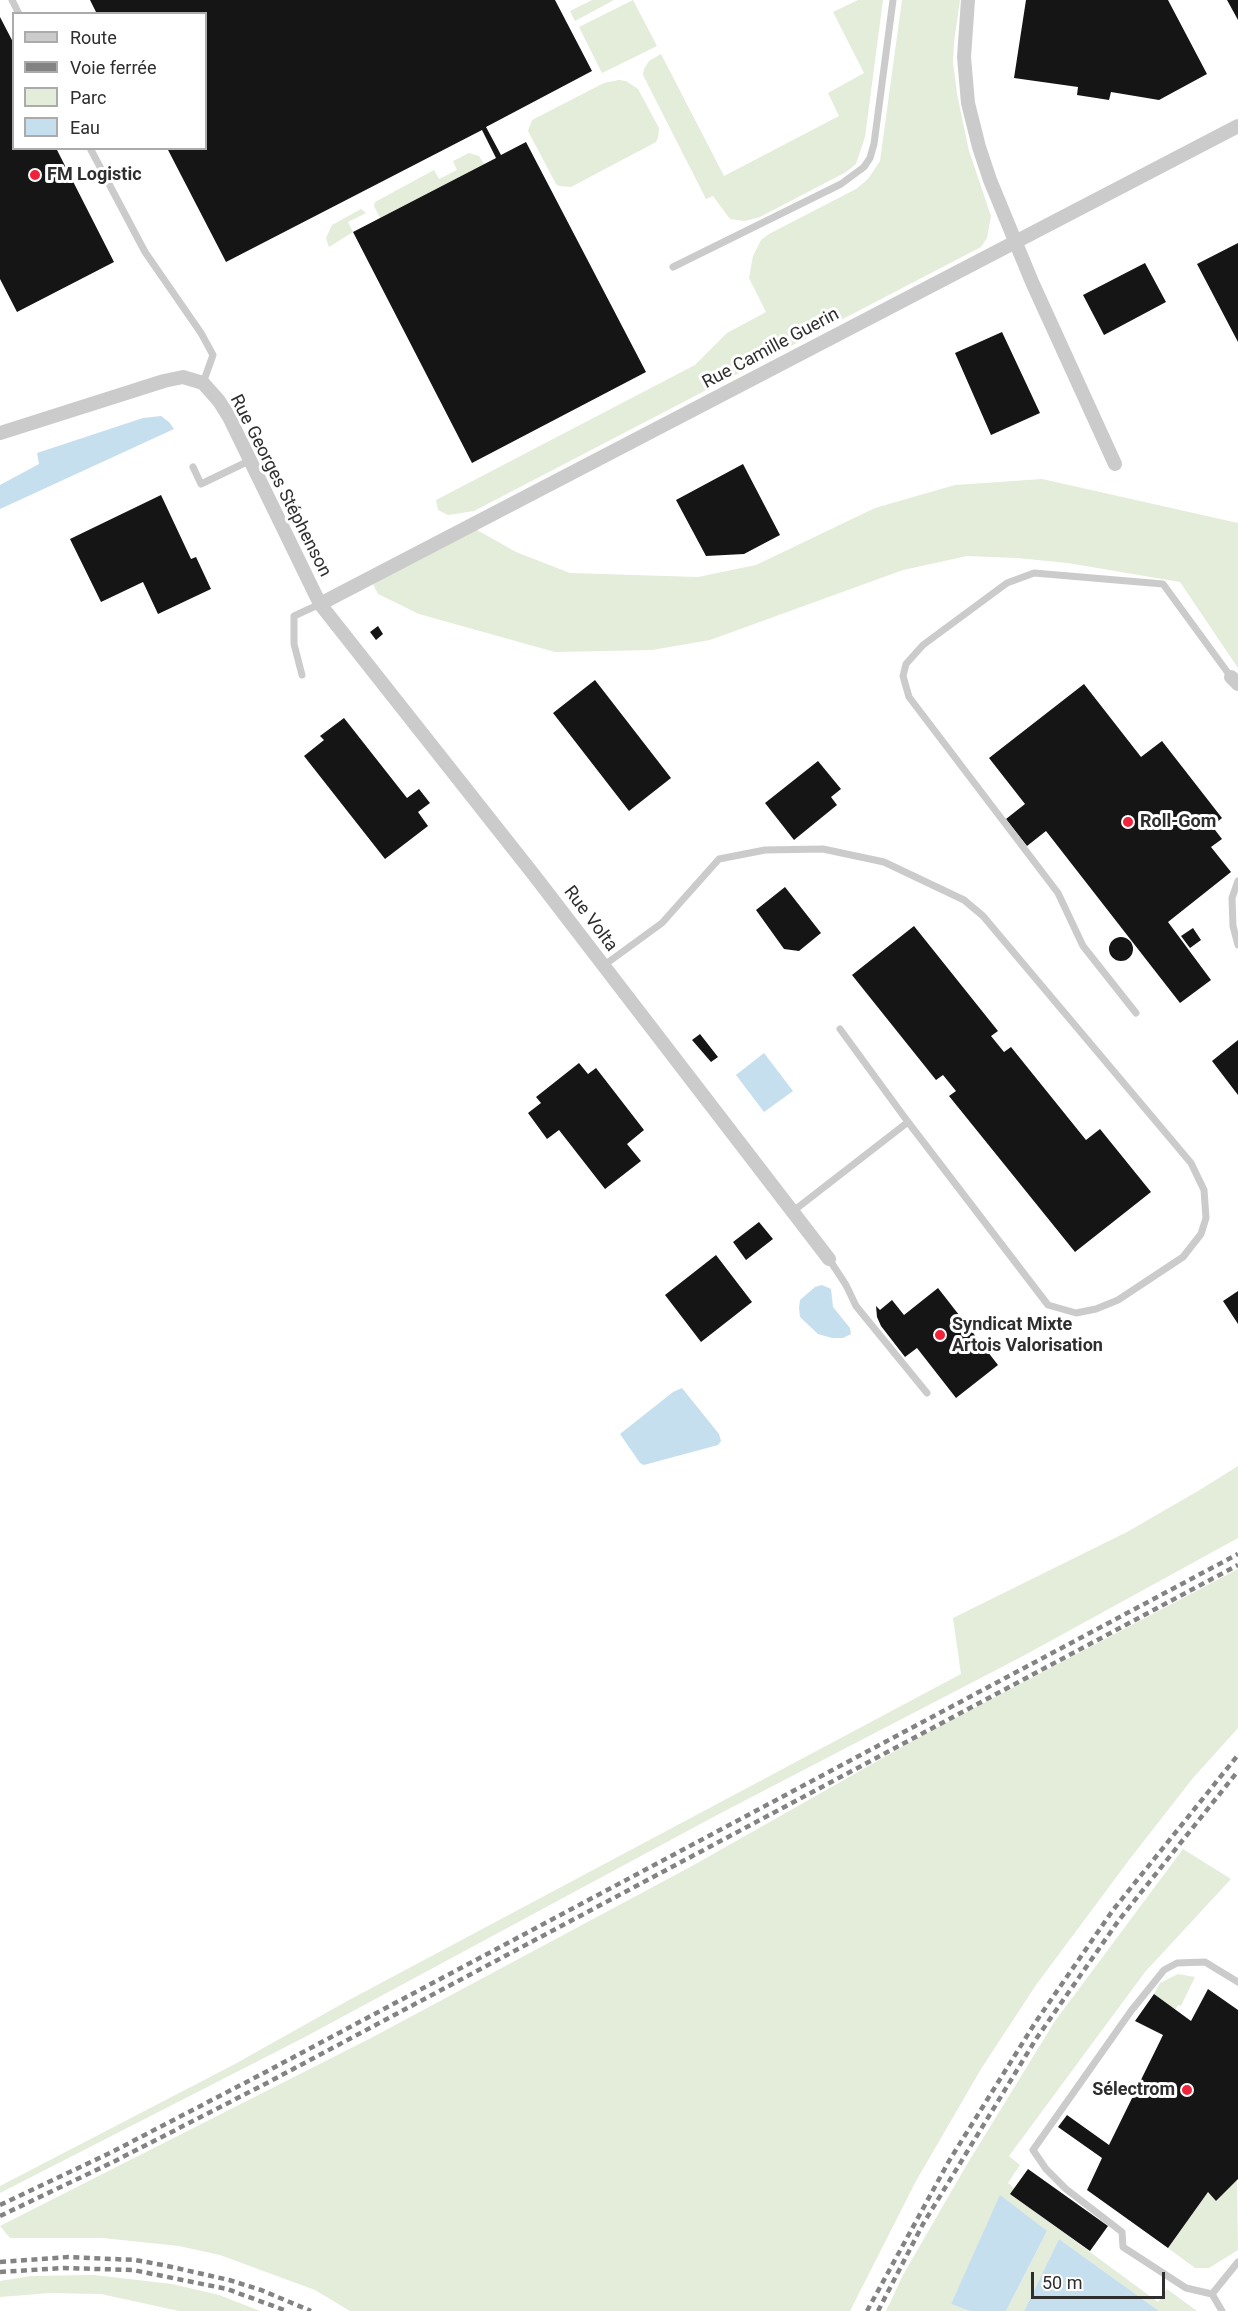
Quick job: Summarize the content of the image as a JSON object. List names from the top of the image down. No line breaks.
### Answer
{"streets":{"street":["Rue Camille Guerin","Rue Georges Stéphenson","Rue Volta"]},"crossings":[["Rue Camille Guerin","Rue Georges Stéphenson"],["Rue Camille Guerin","Rue Volta"],["Rue Georges Stéphenson","Rue Volta"]],"places":["FM Logistic","Roll-Gom","Syndicat Mixte Artois Valorisation","Sélectrom"],"legend":["Route","Voie ferrée","Parc","Eau"],"scale_bar":"50 m"}
